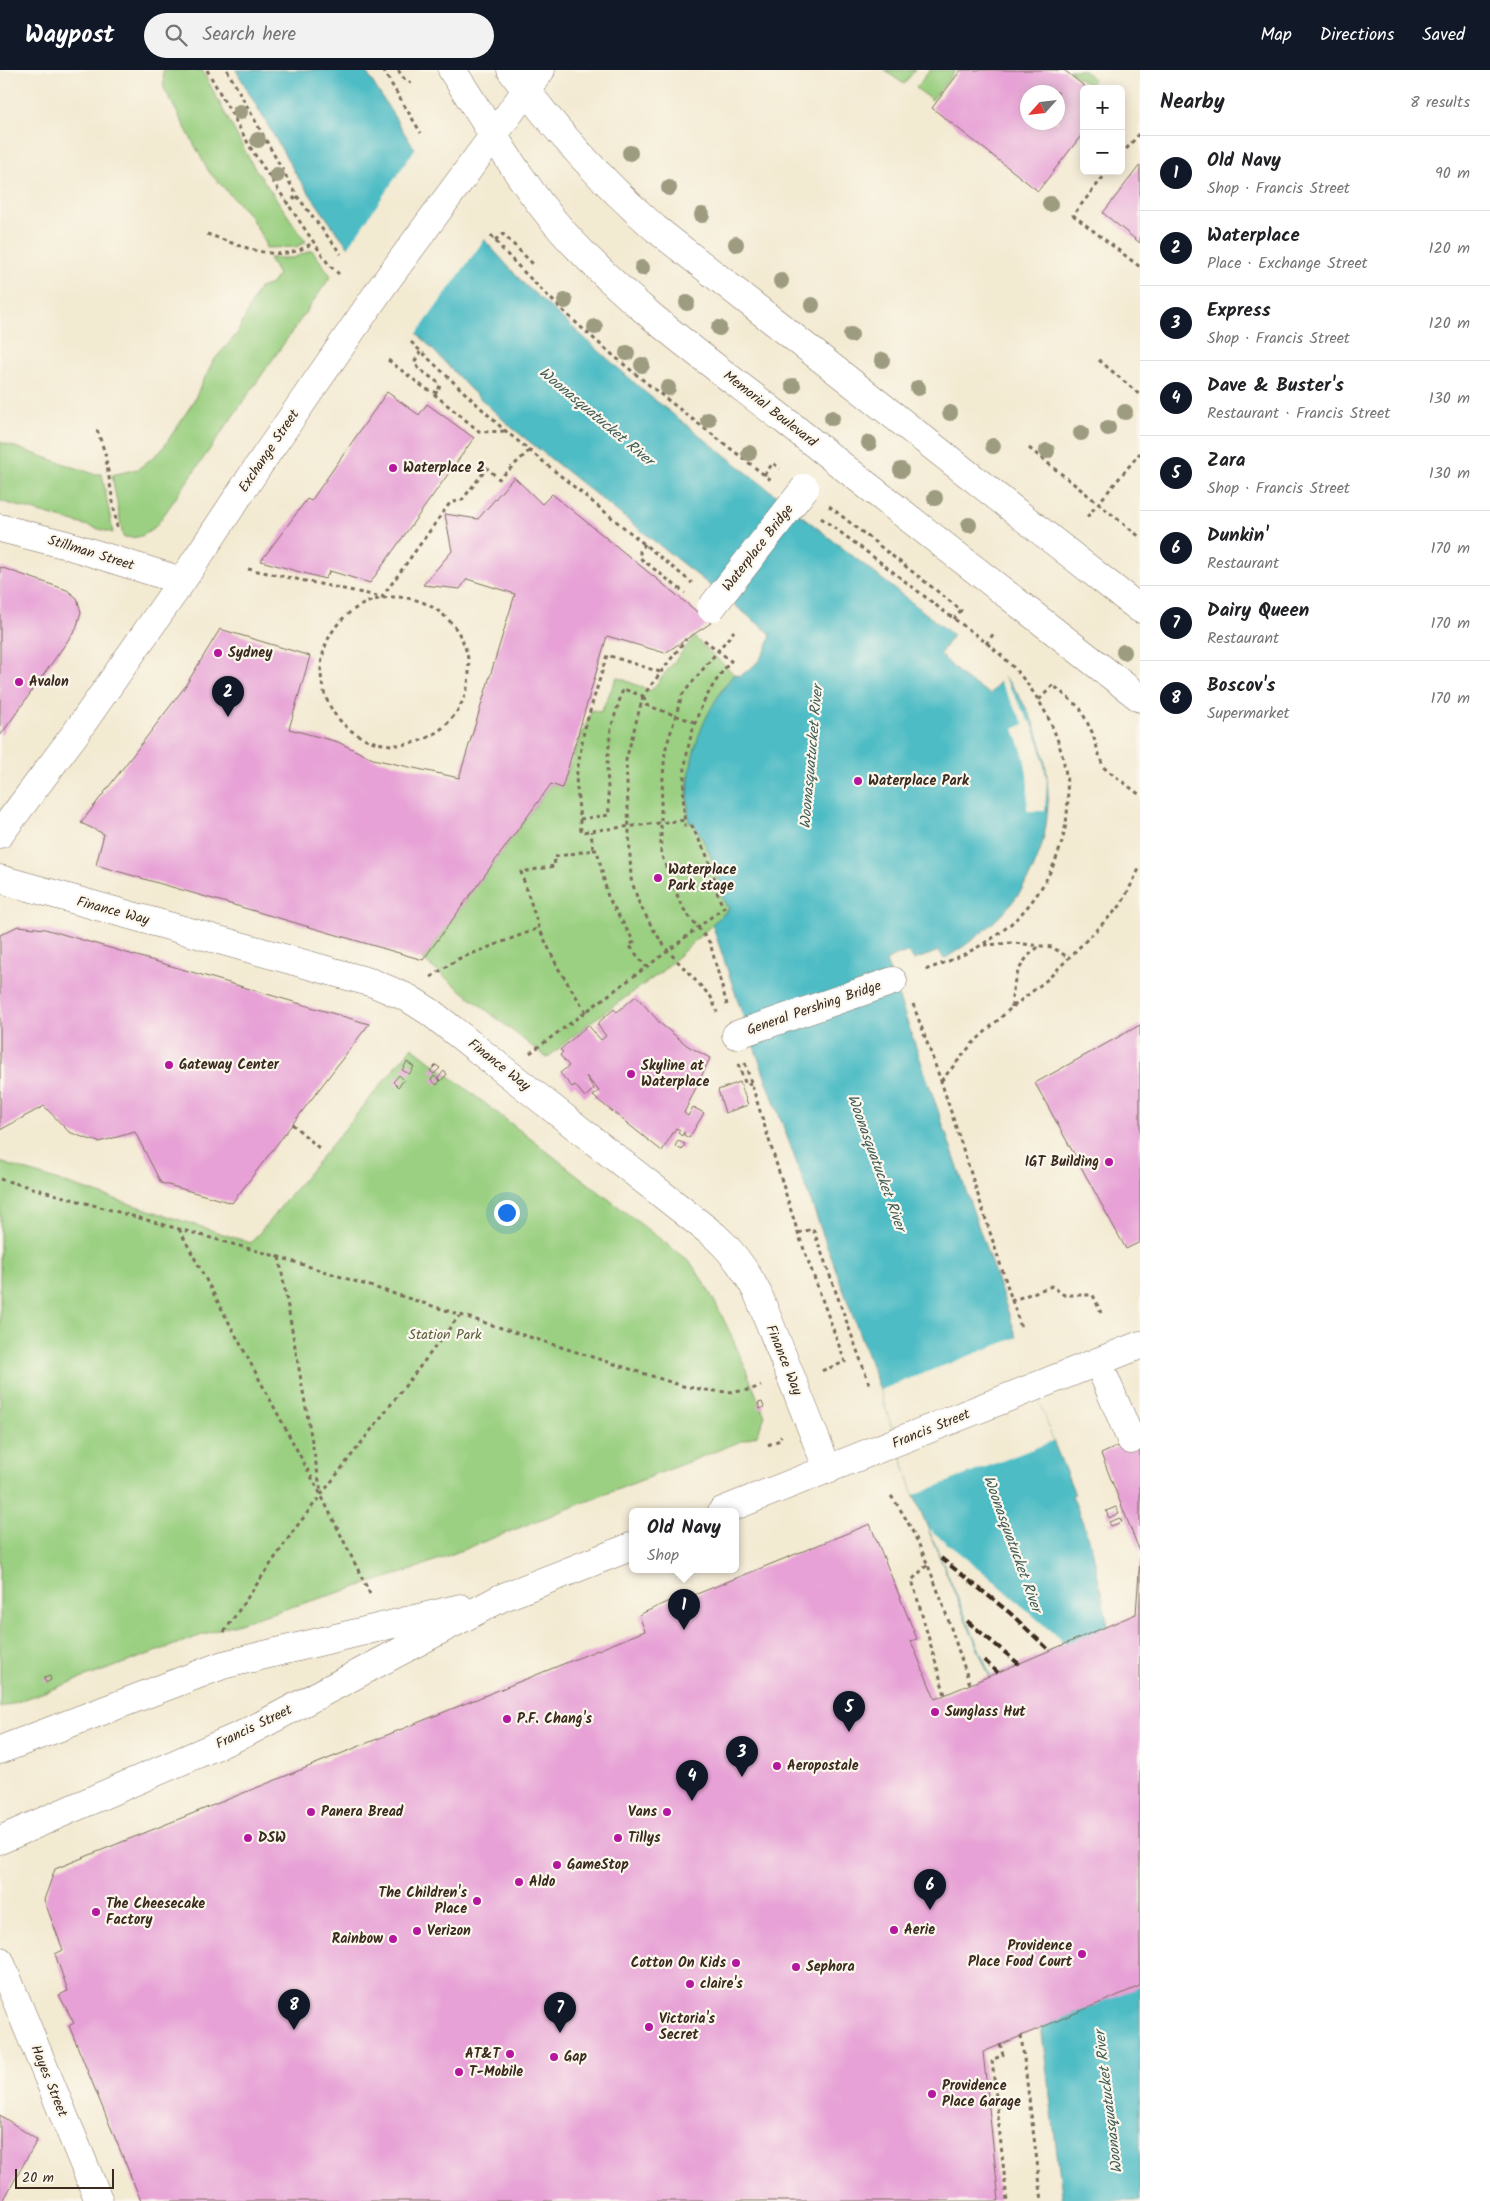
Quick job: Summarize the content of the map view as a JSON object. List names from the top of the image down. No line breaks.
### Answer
{"streets":{"main road":["Memorial Boulevard","Exchange Street","Waterplace Bridge","Stillman Street","Finance Way","General Pershing Bridge","Francis Street","Hayes Street"]},"crossings":[["Memorial Boulevard","Exchange Street"],["Exchange Street","Stillman Street"],["Finance Way","Francis Street"]],"water":["Woonasquatucket River"],"parks":["Station Park"],"places":["Waterplace 2","Sydney","Avalon","Waterplace Park","Waterplace Park stage","Gateway Center","Skyline at Waterplace","IGT Building","Sunglass Hut","P.F. Chang's","Aeropostale","Panera Bread","Vans","DSW","Tillys","GameStop","Aldo","The Children's Place","The Cheesecake Factory","Aerie","Verizon","Rainbow","Providence Place Food Court","Cotton On Kids","Sephora","claire's","Victoria's Secret","AT&T","Gap","T-Mobile","Providence Place Garage"],"scale_bar":"20 m","north":"bottom left","page":{"header":"Waypost","search":"Search here","nav":["Map","Directions","Saved"],"heading":["Nearby","8 results"],"map_buttons":["+","−"],"list":[{"mark":"1","name":"Old Navy","note":"Shop · Francis Street","value":"90 m"},{"mark":"2","name":"Waterplace","note":"Place · Exchange Street","value":"120 m"},{"mark":"3","name":"Express","note":"Shop · Francis Street","value":"120 m"},{"mark":"4","name":"Dave & Buster's","note":"Restaurant · Francis Street","value":"130 m"},{"mark":"5","name":"Zara","note":"Shop · Francis Street","value":"130 m"},{"mark":"6","name":"Dunkin'","note":"Restaurant","value":"170 m"},{"mark":"7","name":"Dairy Queen","note":"Restaurant","value":"170 m"},{"mark":"8","name":"Boscov's","note":"Supermarket","value":"170 m"}],"pins":["2","1","5","3","4","6","8","7"],"popup":["Old Navy","Shop"],"scale":"20 m"}}
